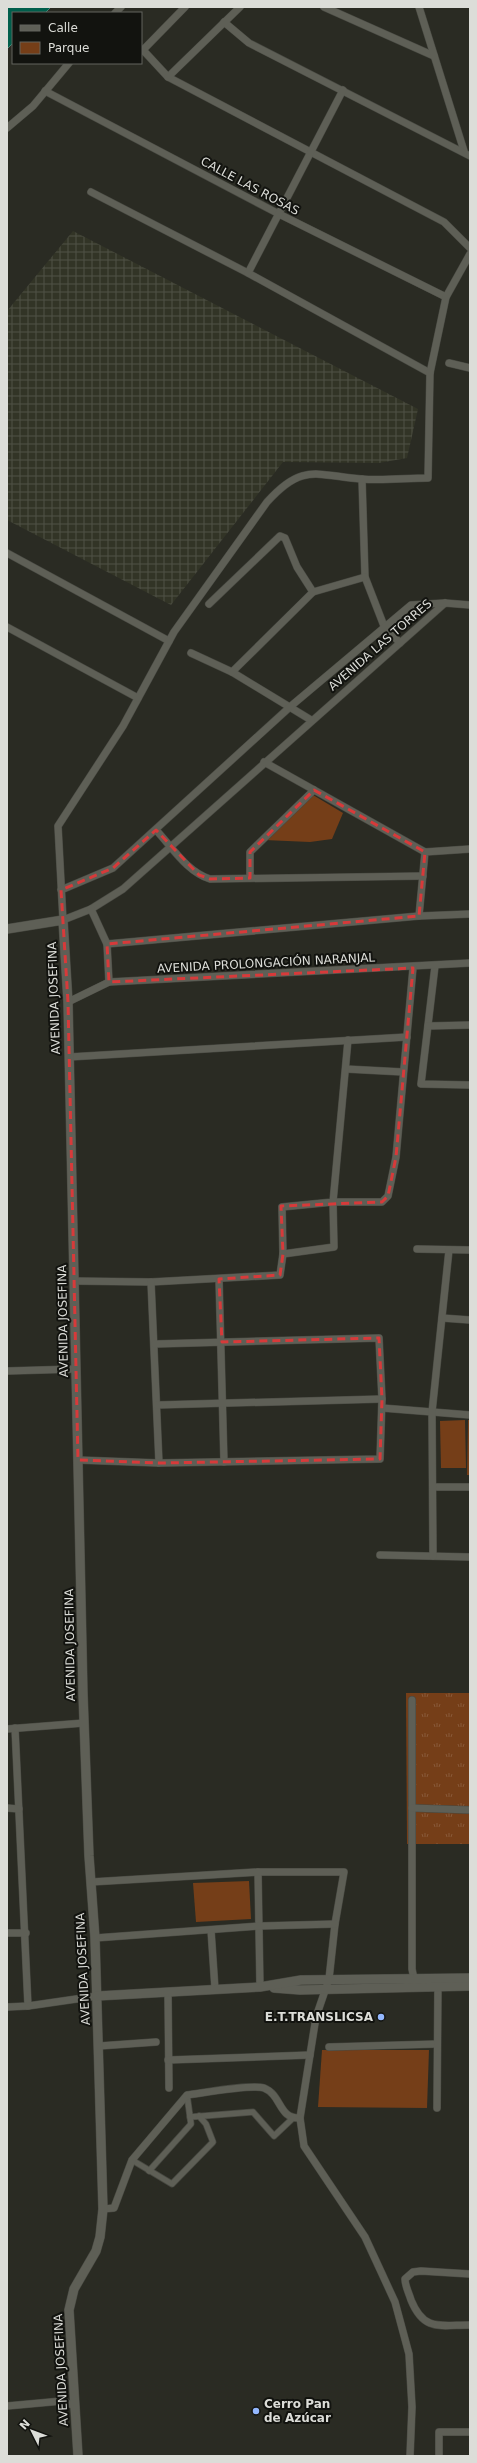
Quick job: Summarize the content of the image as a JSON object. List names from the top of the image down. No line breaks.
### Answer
{"streets":{"street":["CALLE LAS ROSAS","AVENIDA LAS TORRES","AVENIDA PROLONGACIÓN NARANJAL","AVENIDA JOSEFINA"]},"crossings":[["AVENIDA LAS TORRES","AVENIDA JOSEFINA"],["AVENIDA PROLONGACIÓN NARANJAL","AVENIDA JOSEFINA"]],"places":["E.T.TRANSLICSA","Cerro Pan de Azúcar"],"legend":["Calle","Parque"],"north":"top left"}
